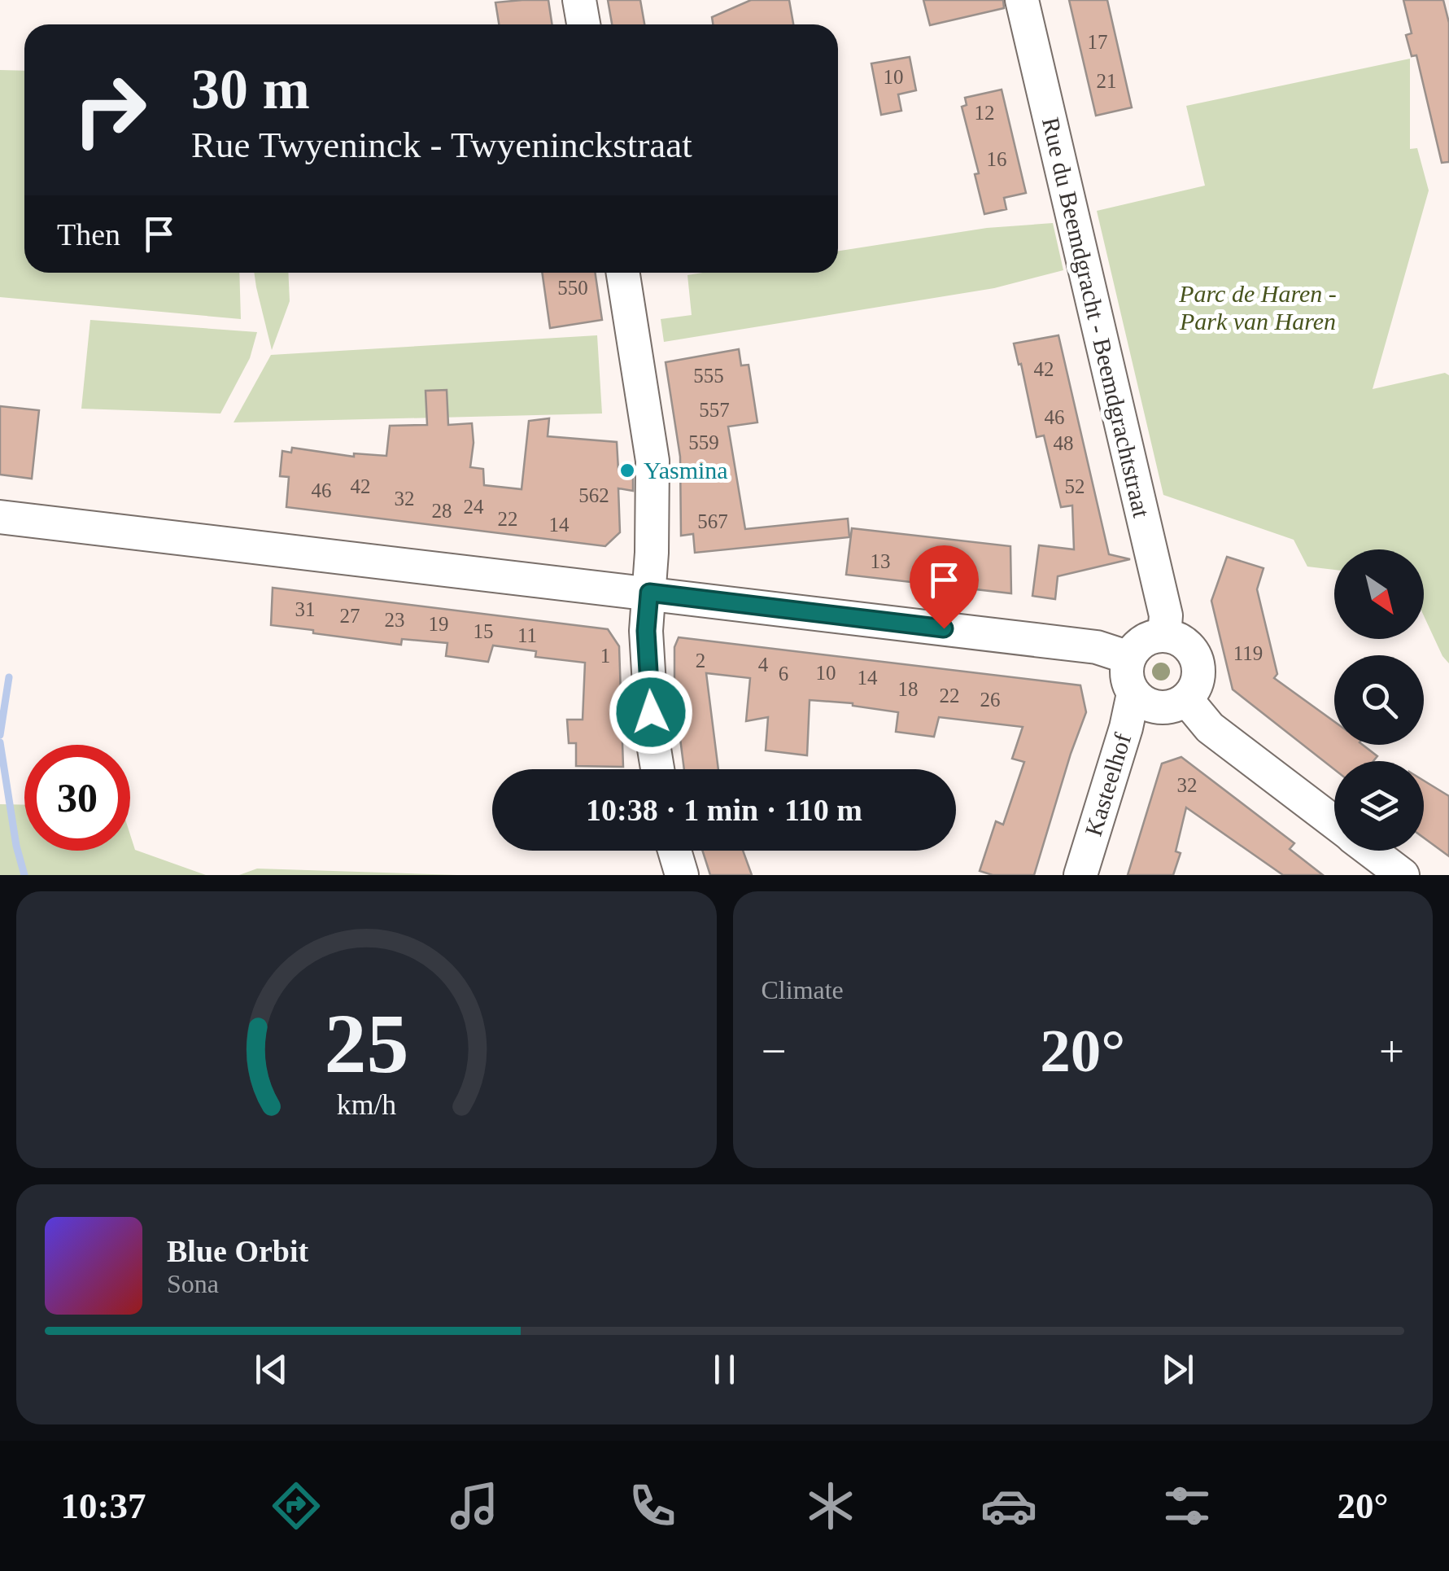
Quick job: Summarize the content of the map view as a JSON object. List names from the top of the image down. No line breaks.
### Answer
{"streets":{"street":["Rue du Beemdgracht - Beemdgrachtstraat","Kasteelhof"]},"crossings":[["Rue du Beemdgracht - Beemdgrachtstraat","Kasteelhof"]],"parks":["Parc de Haren - Park van Haren"],"places":["Yasmina"],"house_numbers":["17","10","21","12","16","550","42","555","557","46","559","48","42","52","46","562","32","24","28","22","567","14","13","31","27","23","19","15","11","119","1","2","4","10","6","14","18","22","26","32"],"north":"bottom right","page":{"turn":["30 m","Rue Twyeninck - Twyeninckstraat"],"then":"Then","limit":"30","trip":"10:38 · 1 min · 110 m","tile":"Climate","heat":["−","20°","+"],"song":["Blue Orbit","Sona"],"tabs":["10:37","20°"],"gauge":["25","km/h"]}}
